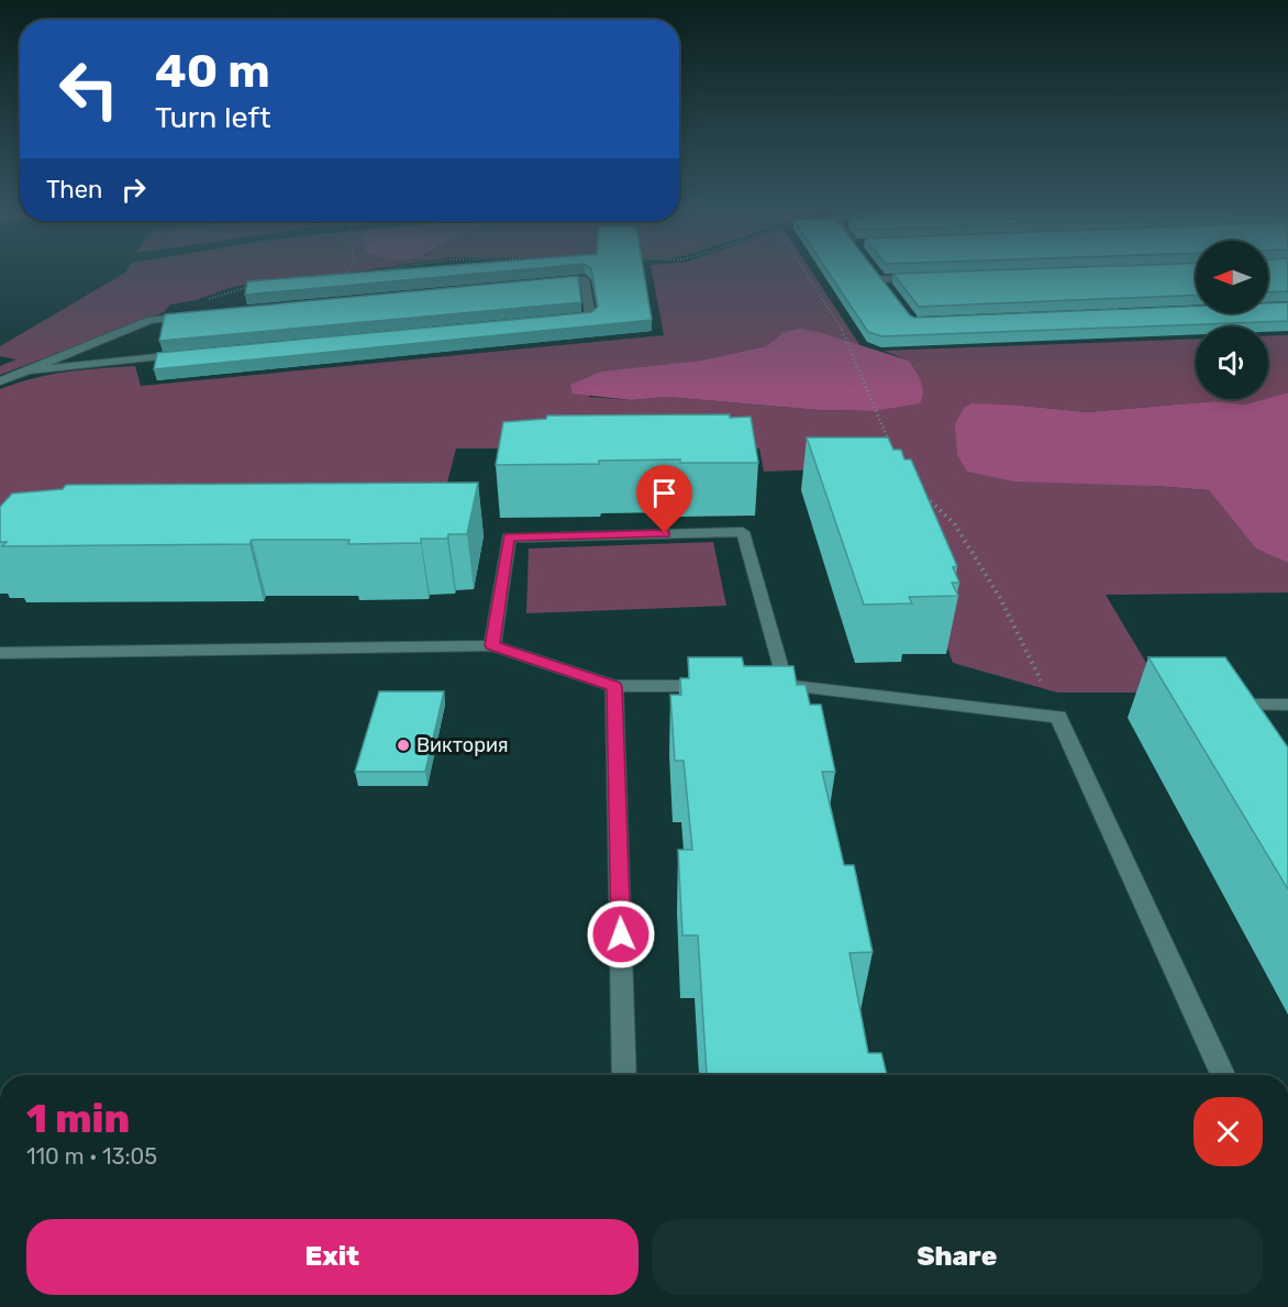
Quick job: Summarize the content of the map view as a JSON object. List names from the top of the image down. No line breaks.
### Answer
{"places":["Виктория"],"north":"left","page":{"turn":["40 m","Turn left"],"then":"Then","heading":["1 min","110 m · 13:05"],"buttons":["Exit","Share"]}}
